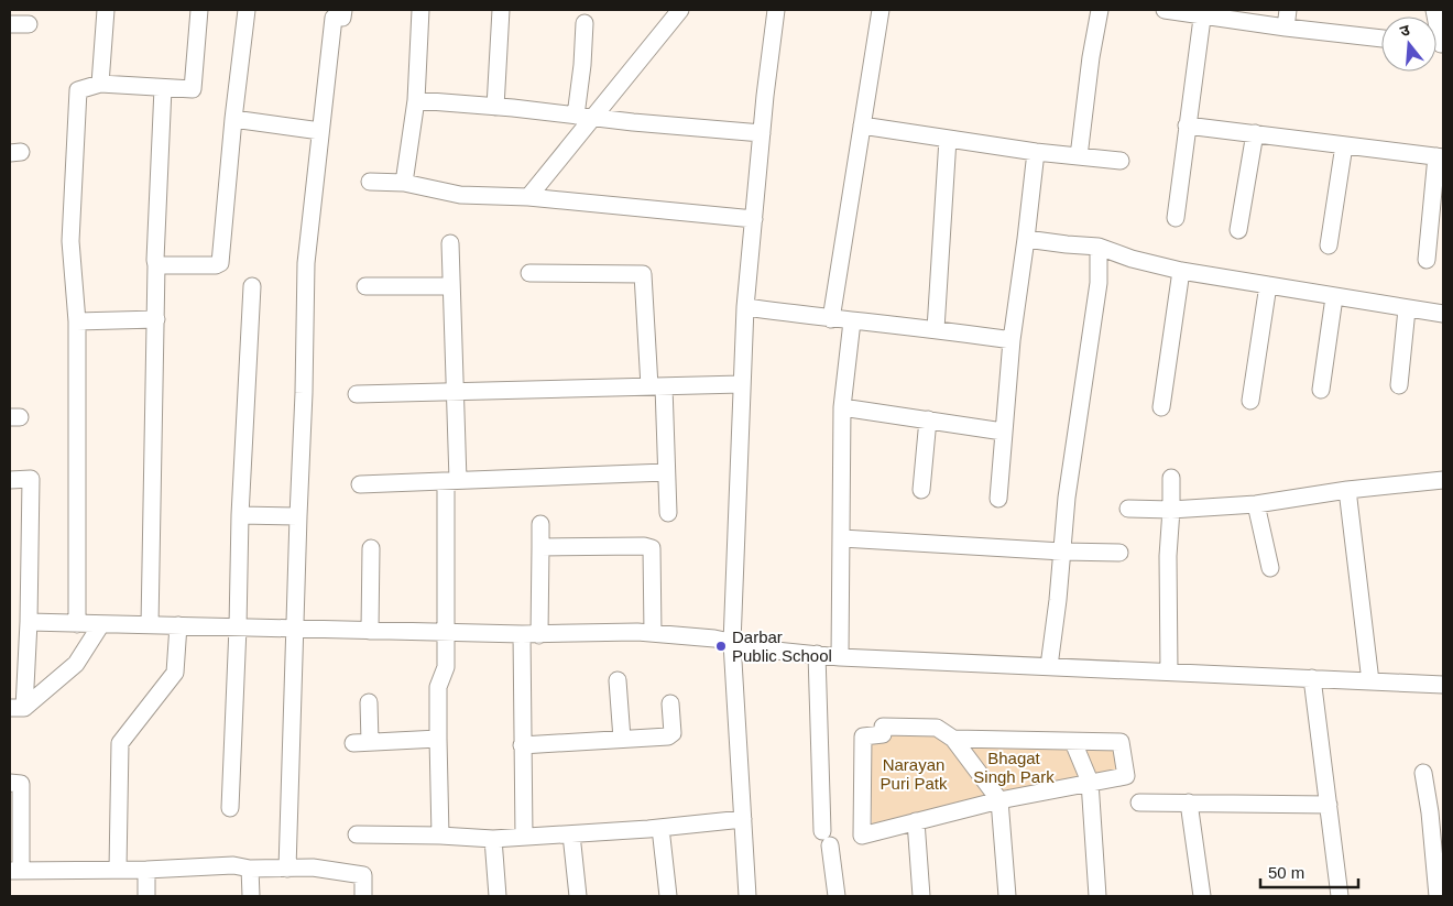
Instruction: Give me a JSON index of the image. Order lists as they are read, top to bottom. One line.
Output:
{"parks":["Bhagat Singh Park","Narayan Puri Patk"],"places":["Darbar Public School"],"scale_bar":"50 m","north":"top"}
